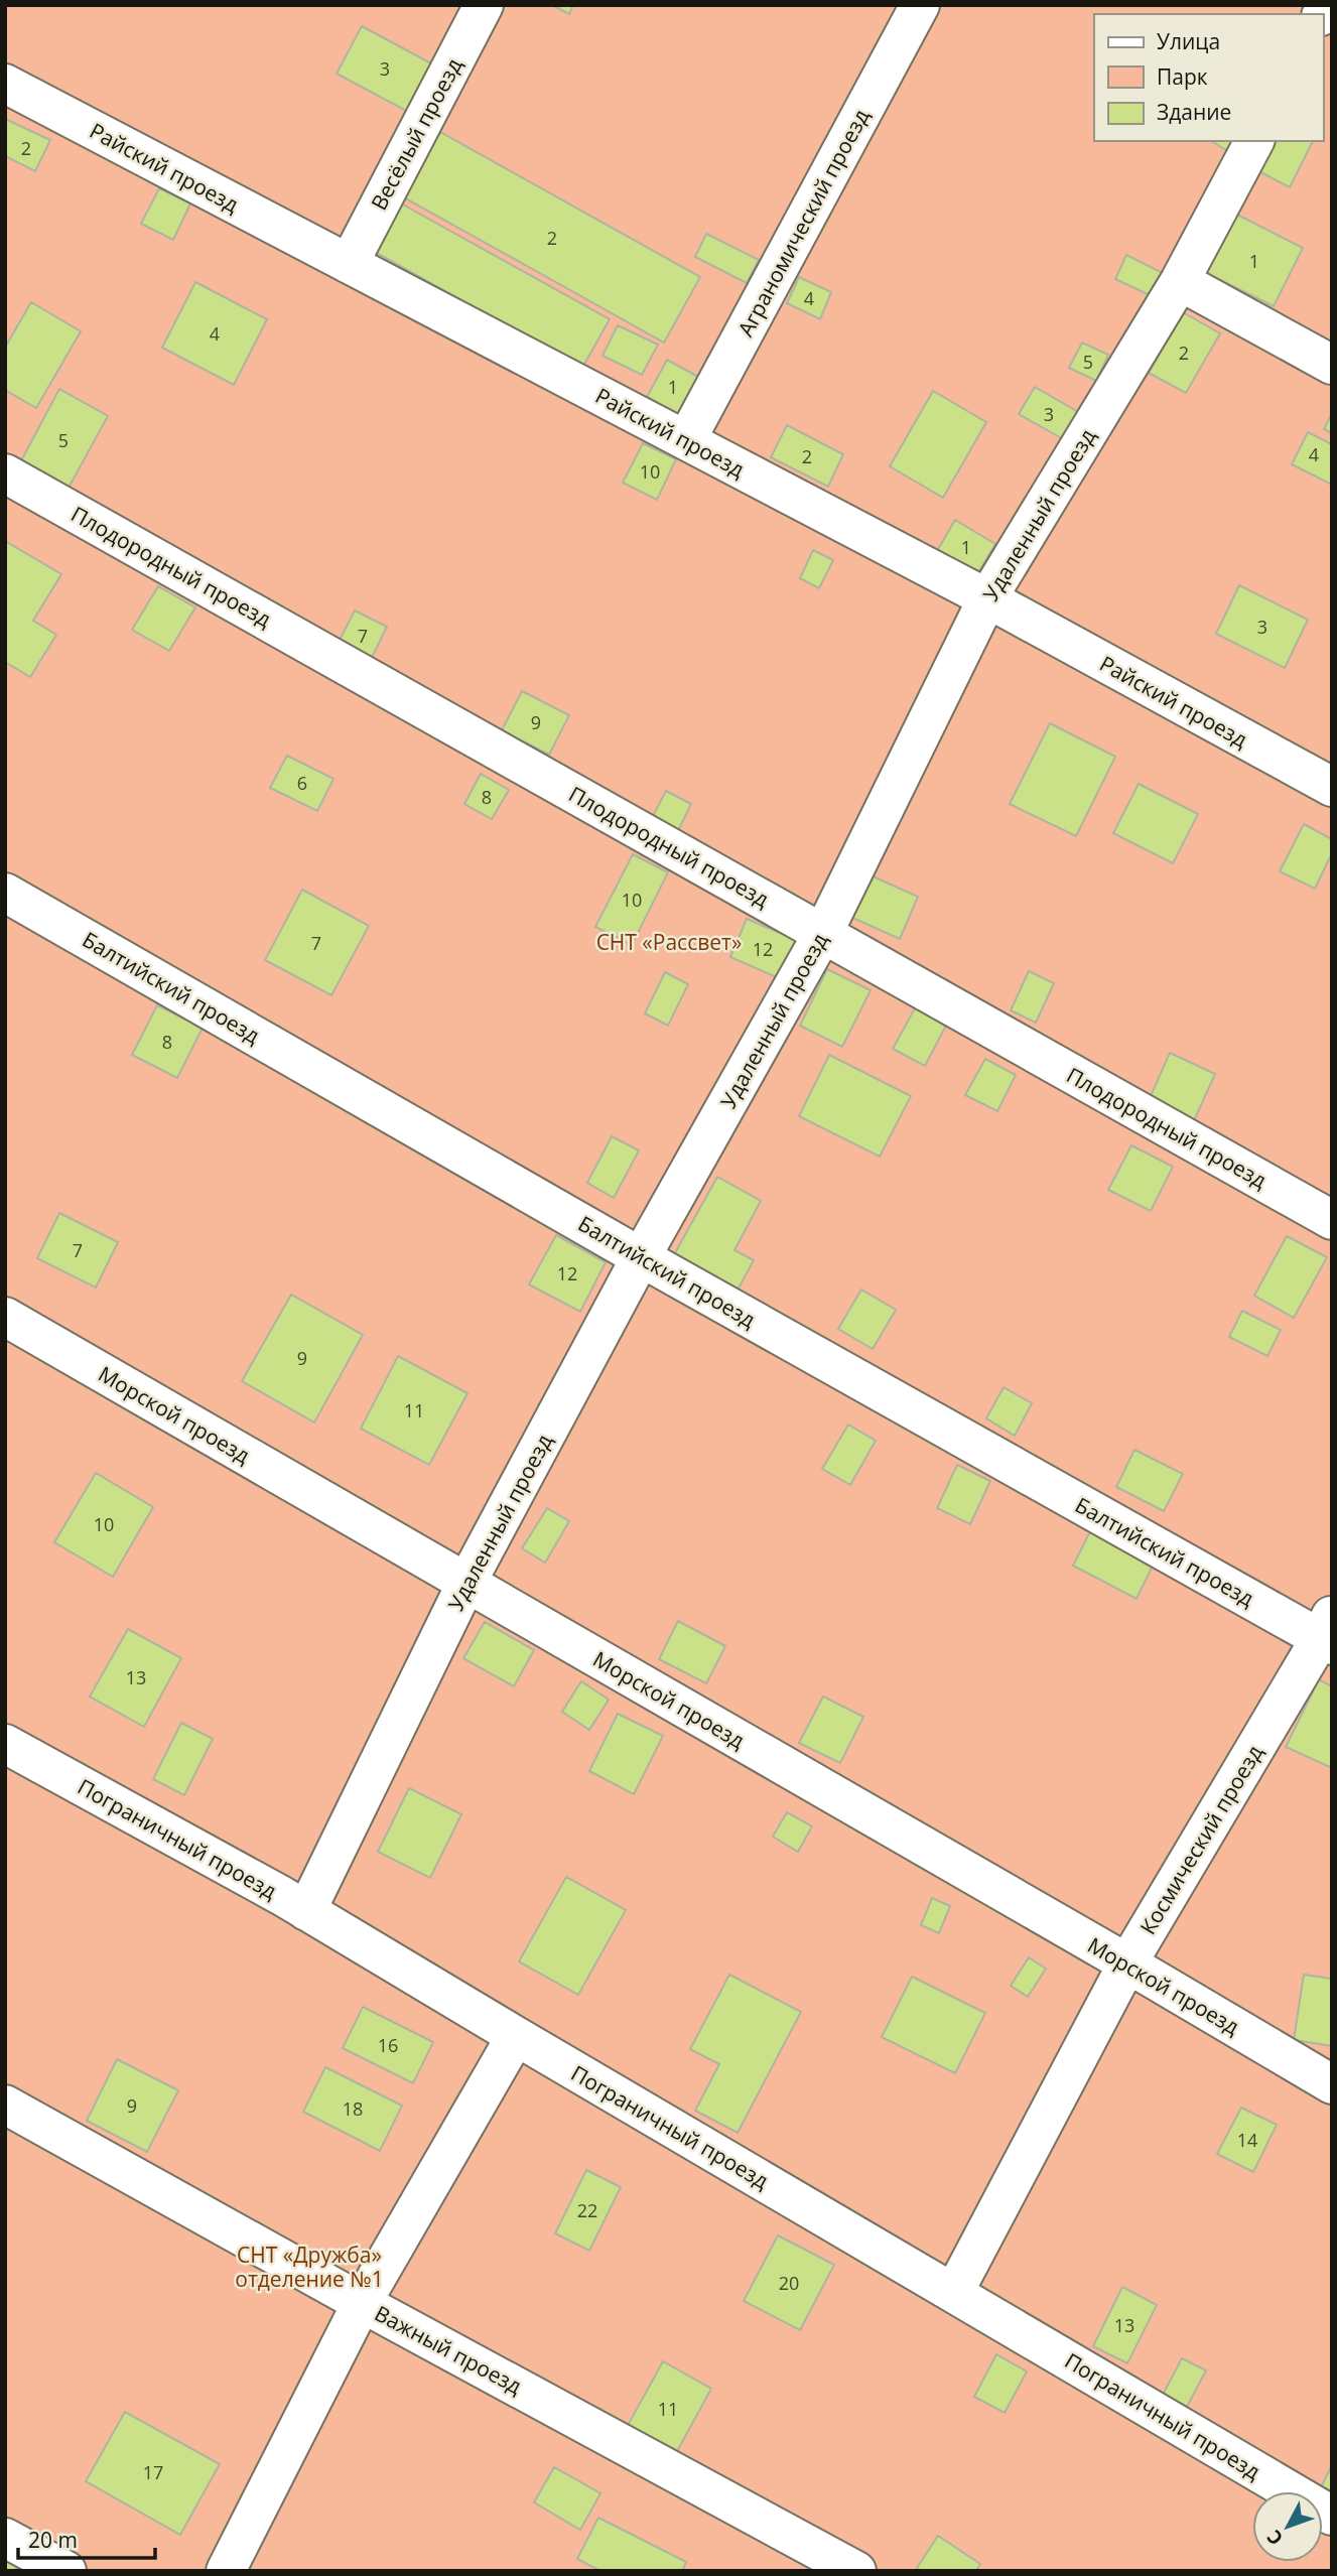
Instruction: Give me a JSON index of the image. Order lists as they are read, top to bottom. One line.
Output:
{"streets":{"lane":["Весёлый проезд","Райский проезд","Аграномический проезд","Удаленный проезд","Плодородный проезд","Балтийский проезд","Морской проезд","Пограничный проезд","Космический проезд","Важный проезд"]},"crossings":[["Весёлый проезд","Райский проезд"],["Райский проезд","Аграномический проезд"],["Райский проезд","Удаленный проезд"],["Удаленный проезд","Плодородный проезд"],["Удаленный проезд","Балтийский проезд"],["Удаленный проезд","Морской проезд"],["Удаленный проезд","Пограничный проезд"],["Балтийский проезд","Космический проезд"],["Морской проезд","Космический проезд"],["Пограничный проезд","Космический проезд"]],"parks":["СНТ «Рассвет»","СНТ «Дружба» отделение №1"],"house_numbers":["3","2","2","1","4","4","2","5","1","3","5","4","2","10","1","3","7","9","6","8","10","7","12","8","7","12","9","11","10","13","16","9","18","14","22","20","13","11","17"],"legend":["Улица","Парк","Здание"],"scale_bar":"20 m","north":"bottom left"}
